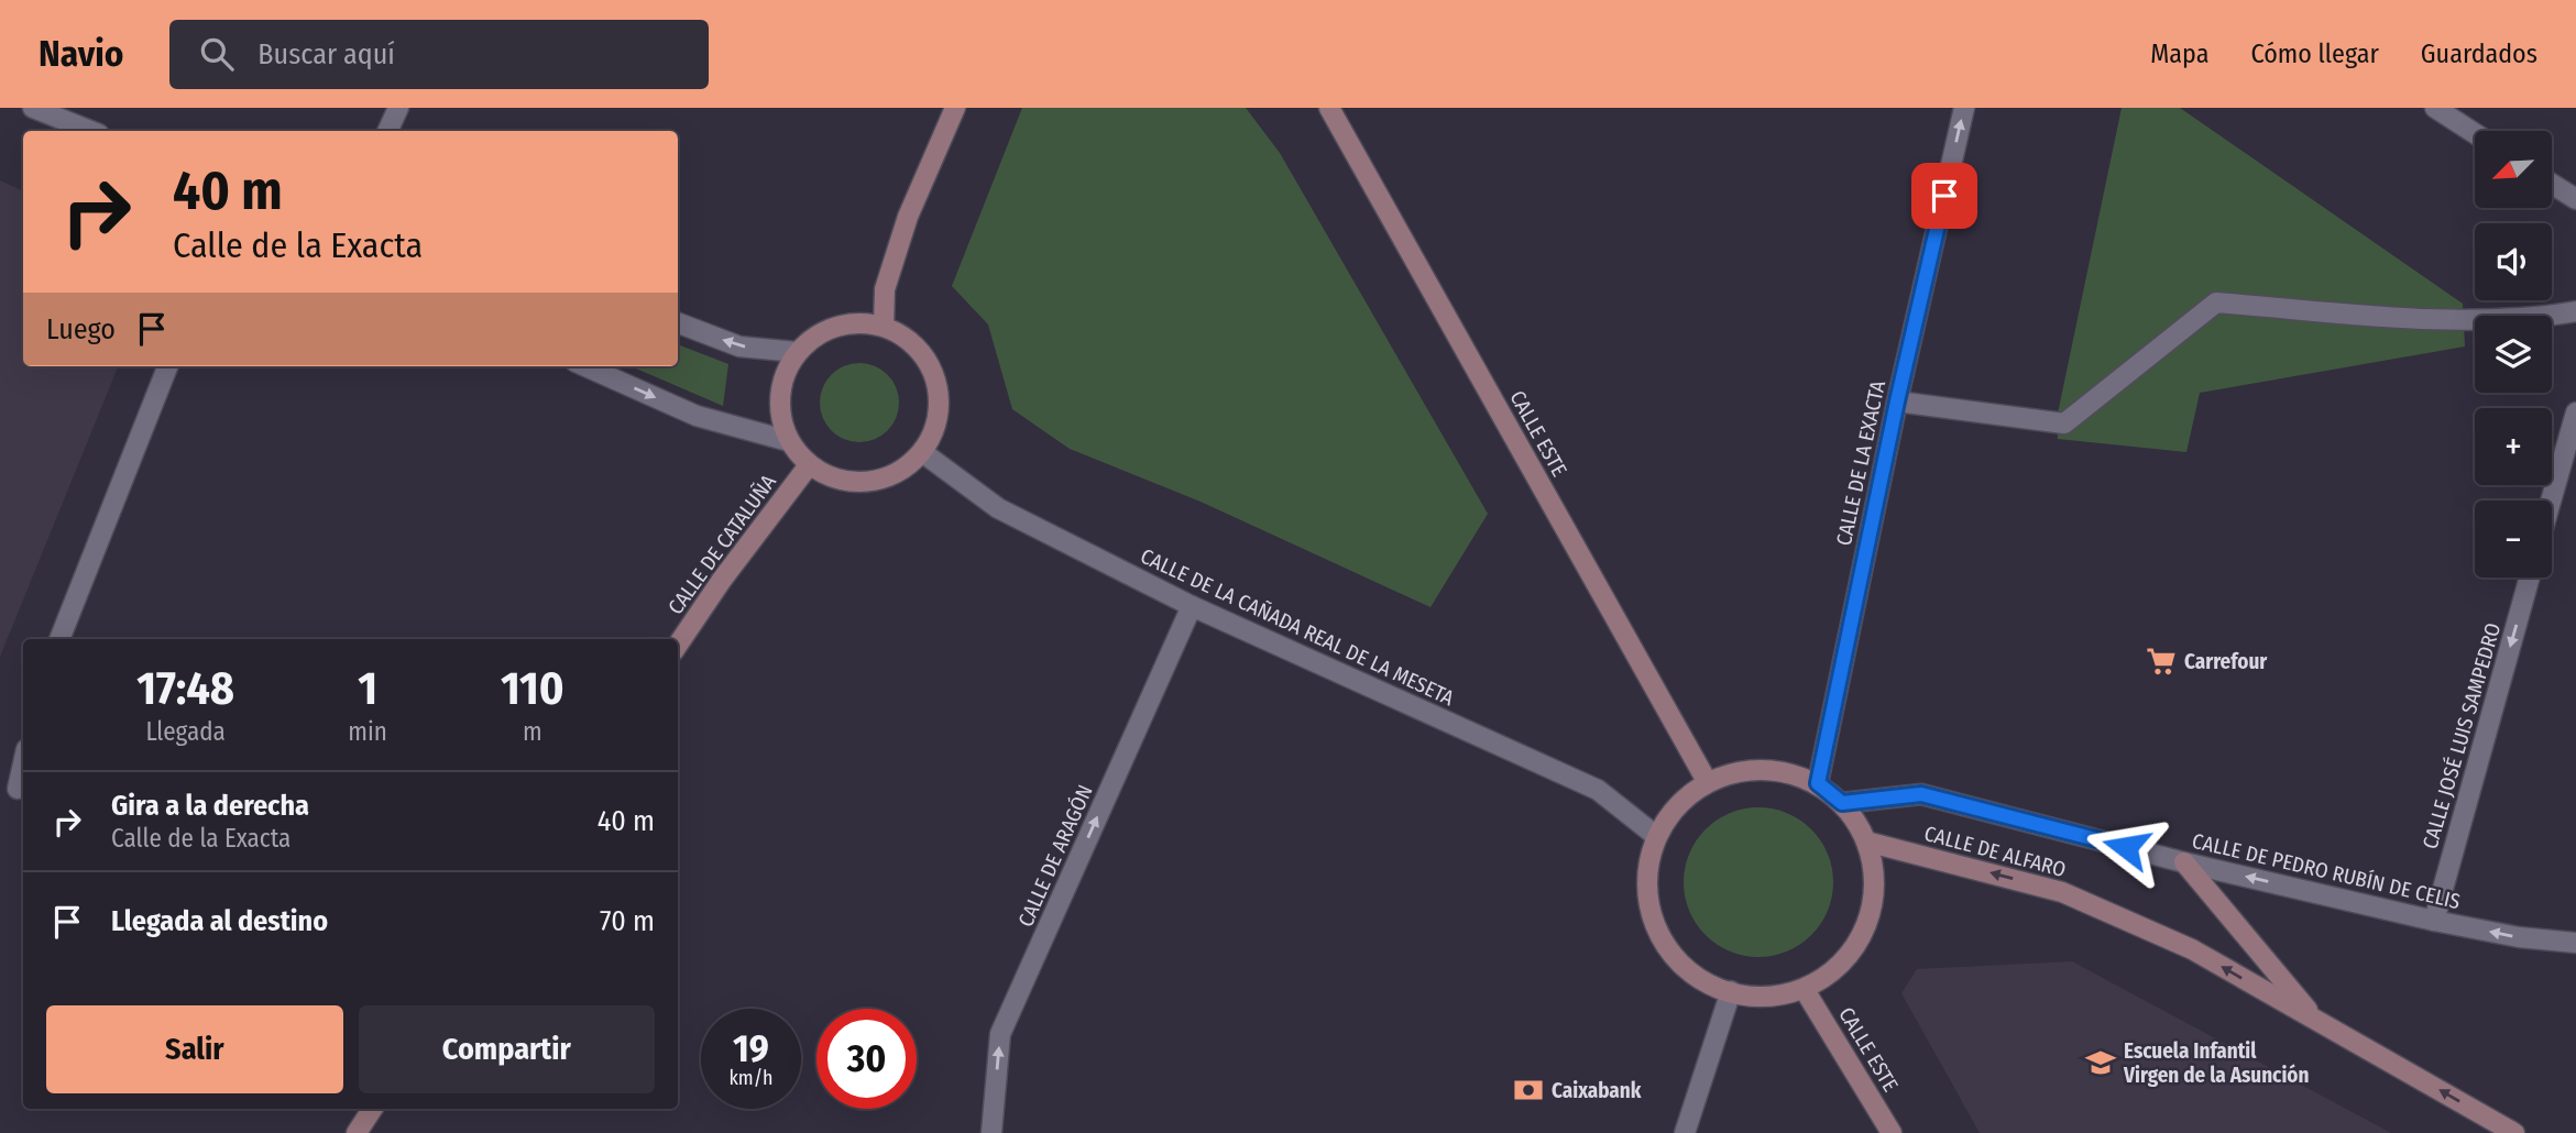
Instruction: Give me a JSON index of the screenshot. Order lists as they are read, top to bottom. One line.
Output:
{"streets":{"street":["CALLE ESTE","CALLE DE LA EXACTA","CALLE DE CATALUÑA","CALLE DE LA CAÑADA REAL DE LA MESETA","CALLE JOSÉ LUIS SAMPEDRO","CALLE DE ALFARO","CALLE DE ARAGÓN","CALLE DE PEDRO RUBÍN DE CELIS"]},"crossings":[["CALLE ESTE","CALLE DE LA EXACTA"],["CALLE ESTE","CALLE DE LA CAÑADA REAL DE LA MESETA"],["CALLE ESTE","CALLE DE ALFARO"],["CALLE ESTE","CALLE DE PEDRO RUBÍN DE CELIS"],["CALLE DE LA EXACTA","CALLE DE LA CAÑADA REAL DE LA MESETA"],["CALLE DE LA EXACTA","CALLE DE ALFARO"],["CALLE DE LA EXACTA","CALLE DE PEDRO RUBÍN DE CELIS"],["CALLE DE CATALUÑA","CALLE DE LA CAÑADA REAL DE LA MESETA"],["CALLE DE LA CAÑADA REAL DE LA MESETA","CALLE DE ALFARO"],["CALLE DE LA CAÑADA REAL DE LA MESETA","CALLE DE ARAGÓN"],["CALLE DE LA CAÑADA REAL DE LA MESETA","CALLE DE PEDRO RUBÍN DE CELIS"],["CALLE JOSÉ LUIS SAMPEDRO","CALLE DE PEDRO RUBÍN DE CELIS"],["CALLE DE ALFARO","CALLE DE PEDRO RUBÍN DE CELIS"]],"one_way":["CALLE DE LA EXACTA","CALLE JOSÉ LUIS SAMPEDRO","CALLE DE ALFARO","CALLE DE ARAGÓN","CALLE DE PEDRO RUBÍN DE CELIS"],"places":{"supermarket":["Carrefour"],"school or university":["Escuela Infantil Virgen de la Asunción"],"bank":["Caixabank"]},"north":"bottom left","page":{"header":"Navio","search":"Buscar aquí","nav":["Mapa","Cómo llegar","Guardados"],"map_buttons":["+","−"],"turn":["40 m","Calle de la Exacta"],"then":"Luego","eta":["17:48","Llegada","1","min","110","m"],"list":[{"name":"Gira a la derecha","note":"Calle de la Exacta","value":"40 m"},{"name":"Llegada al destino","value":"70 m"}],"buttons":["Salir","Compartir"],"speed":"19 km/h","limit":"30"}}
